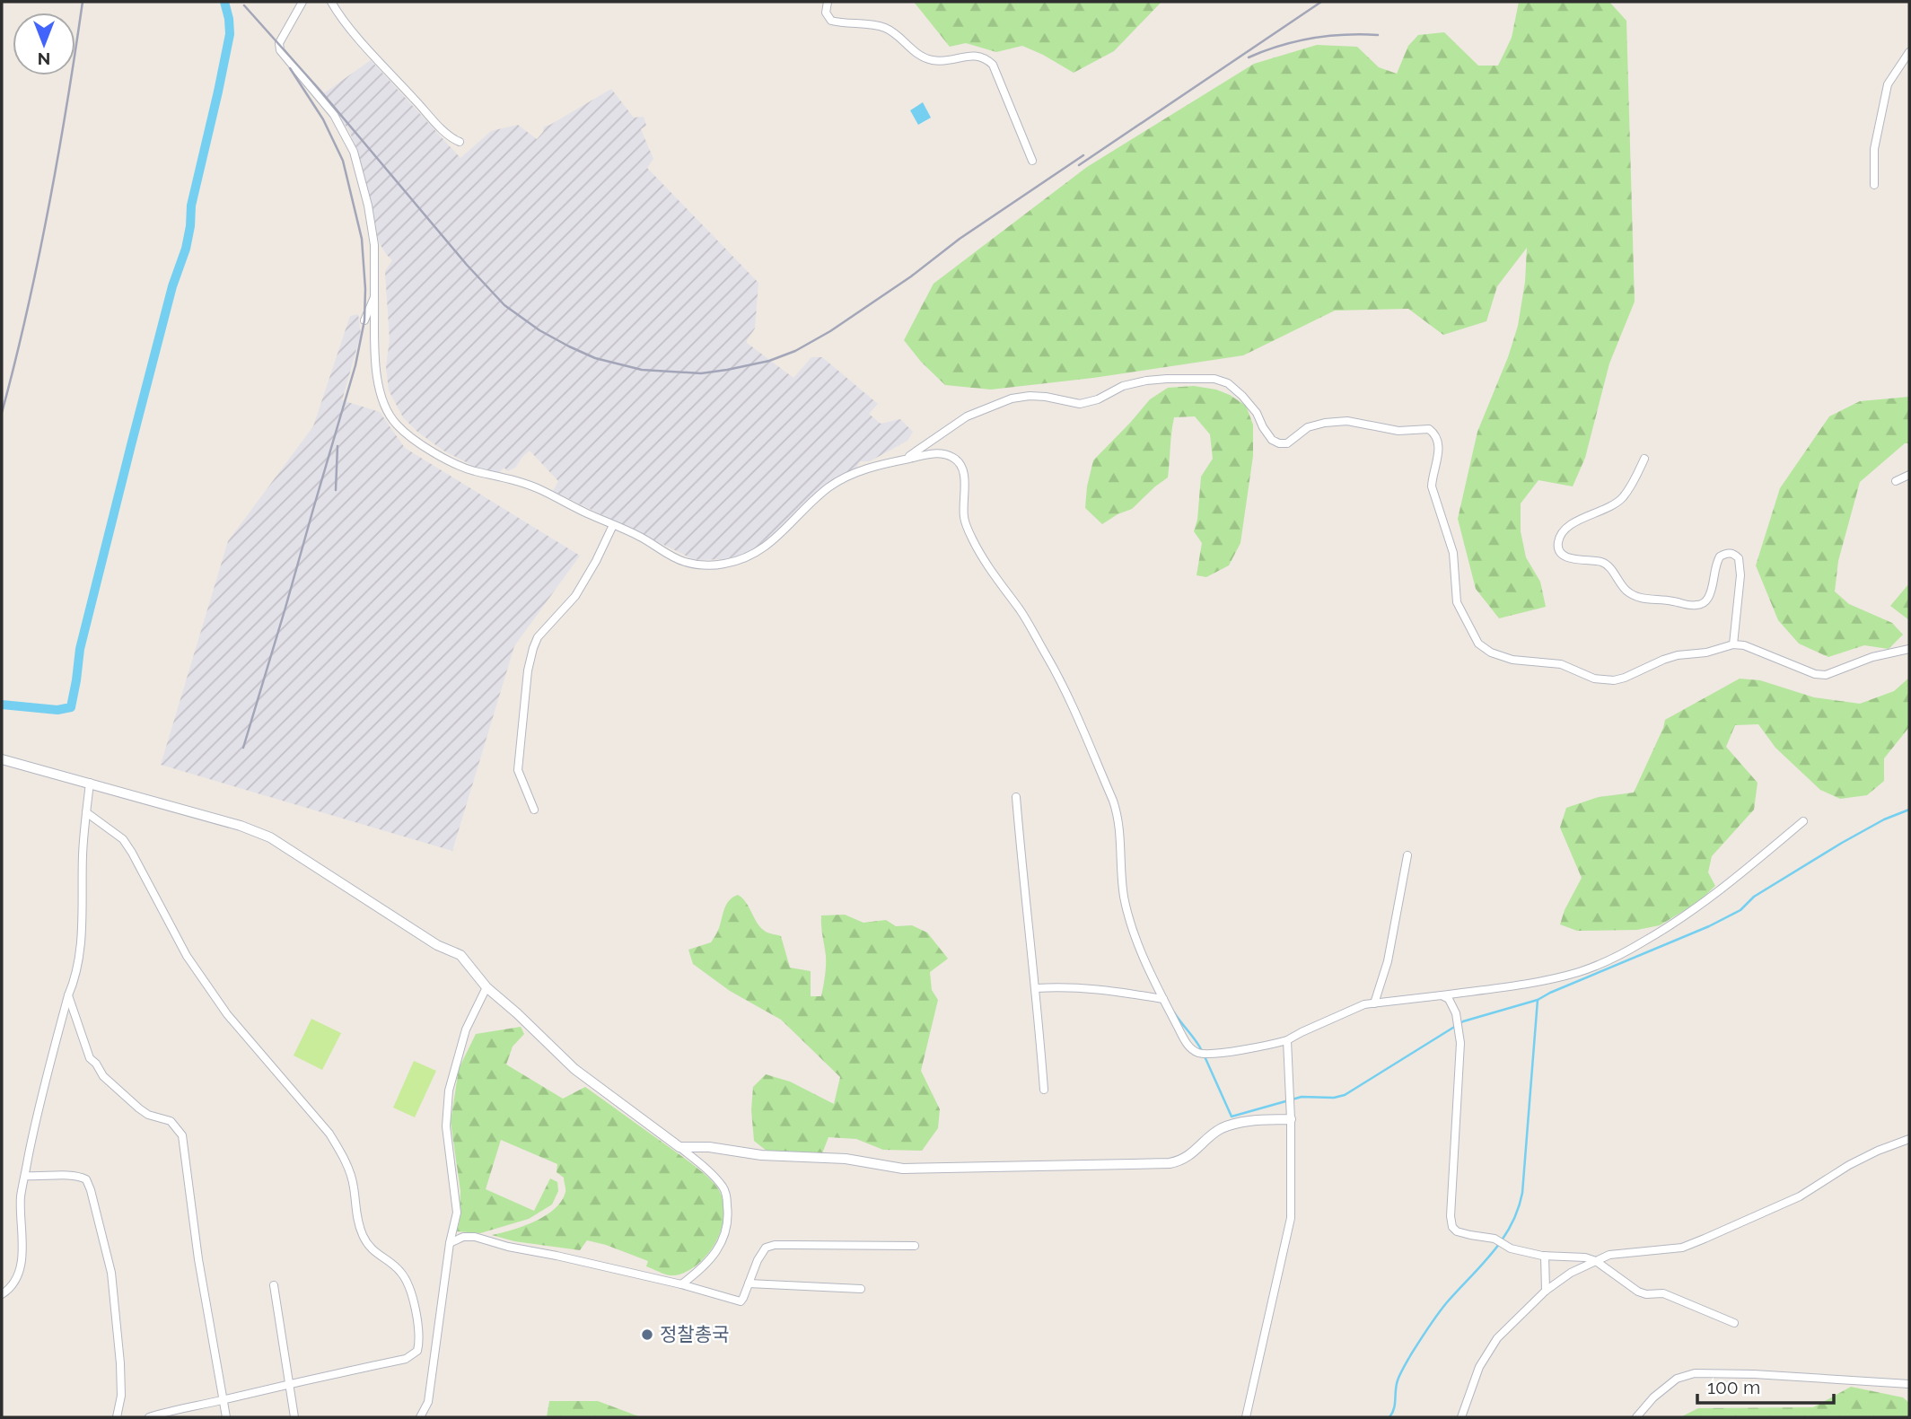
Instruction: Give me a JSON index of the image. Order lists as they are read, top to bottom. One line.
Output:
{"places":["정찰총국"],"scale_bar":"100 m","north":"bottom"}
